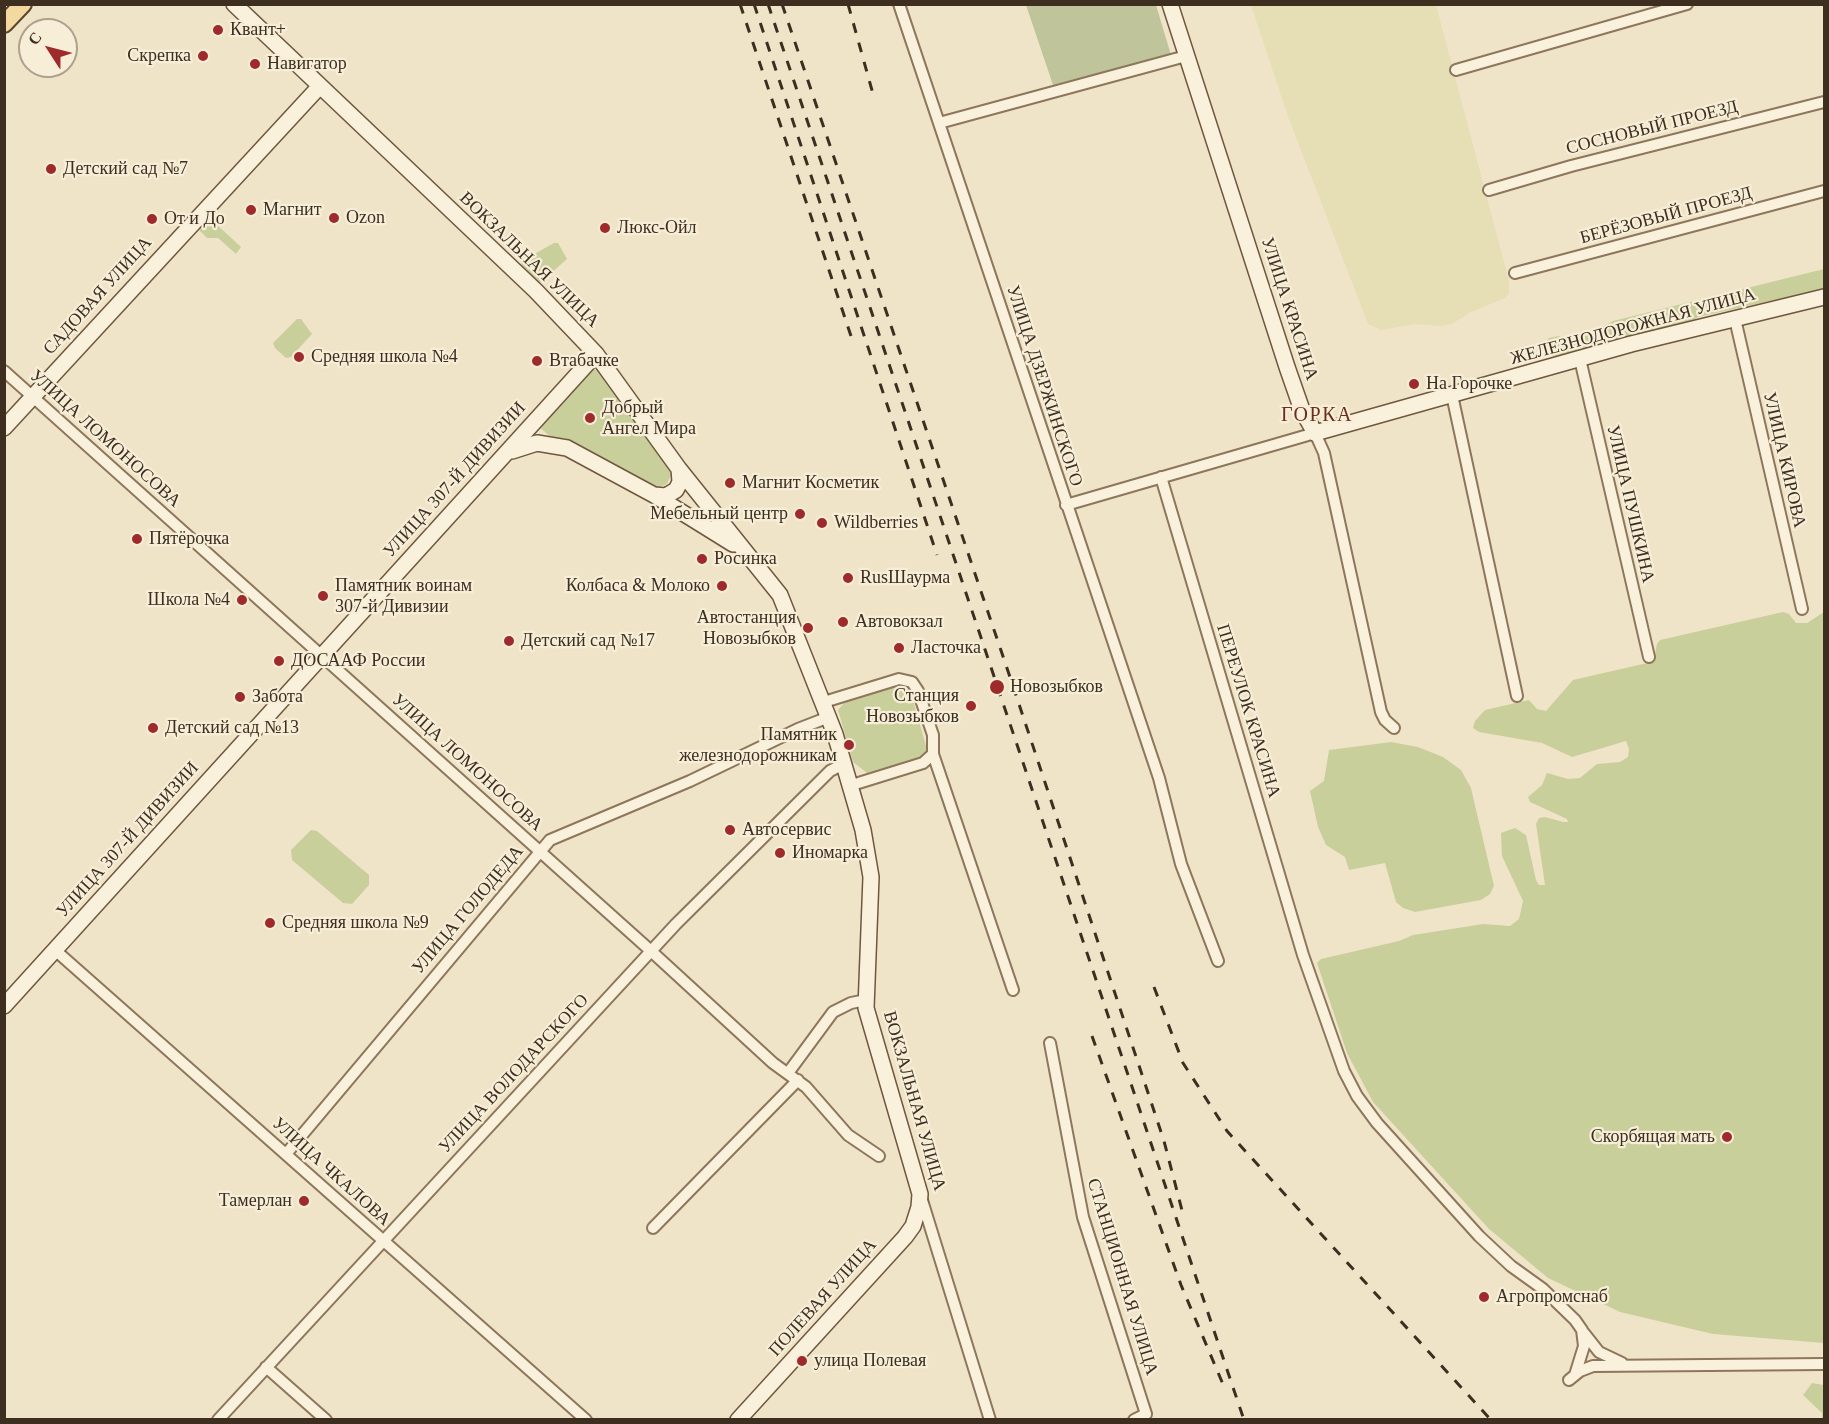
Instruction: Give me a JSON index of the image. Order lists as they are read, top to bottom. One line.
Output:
{"streets":{"street":["СОСНОВЫЙ ПРОЕЗД","БЕРЁЗОВЫЙ ПРОЕЗД","ВОКЗАЛЬНАЯ УЛИЦА","САДОВАЯ УЛИЦА","УЛИЦА КРАСИНА","ЖЕЛЕЗНОДОРОЖНАЯ УЛИЦА","УЛИЦА ДЗЕРЖИНСКОГО","УЛИЦА ЛОМОНОСОВА","УЛИЦА КИРОВА","УЛИЦА 307-Й ДИВИЗИИ","УЛИЦА ПУШКИНА","ПЕРЕУЛОК КРАСИНА","УЛИЦА ГОЛОДЕДА","УЛИЦА ВОЛОДАРСКОГО","УЛИЦА ЧКАЛОВА","СТАНЦИОННАЯ УЛИЦА","ПОЛЕВАЯ УЛИЦА"]},"crossings":[["ВОКЗАЛЬНАЯ УЛИЦА","САДОВАЯ УЛИЦА"],["ВОКЗАЛЬНАЯ УЛИЦА","УЛИЦА 307-Й ДИВИЗИИ"],["ВОКЗАЛЬНАЯ УЛИЦА","УЛИЦА ГОЛОДЕДА"],["ВОКЗАЛЬНАЯ УЛИЦА","УЛИЦА ВОЛОДАРСКОГО"],["ВОКЗАЛЬНАЯ УЛИЦА","ПОЛЕВАЯ УЛИЦА"],["САДОВАЯ УЛИЦА","УЛИЦА ЛОМОНОСОВА"],["УЛИЦА КРАСИНА","ЖЕЛЕЗНОДОРОЖНАЯ УЛИЦА"],["ЖЕЛЕЗНОДОРОЖНАЯ УЛИЦА","УЛИЦА ДЗЕРЖИНСКОГО"],["ЖЕЛЕЗНОДОРОЖНАЯ УЛИЦА","УЛИЦА КИРОВА"],["ЖЕЛЕЗНОДОРОЖНАЯ УЛИЦА","УЛИЦА ПУШКИНА"],["ЖЕЛЕЗНОДОРОЖНАЯ УЛИЦА","ПЕРЕУЛОК КРАСИНА"],["УЛИЦА ЛОМОНОСОВА","УЛИЦА 307-Й ДИВИЗИИ"],["УЛИЦА ЛОМОНОСОВА","УЛИЦА ГОЛОДЕДА"],["УЛИЦА ЛОМОНОСОВА","УЛИЦА ВОЛОДАРСКОГО"],["УЛИЦА 307-Й ДИВИЗИИ","УЛИЦА ЧКАЛОВА"],["УЛИЦА ГОЛОДЕДА","УЛИЦА ЧКАЛОВА"],["УЛИЦА ВОЛОДАРСКОГО","УЛИЦА ЧКАЛОВА"]],"districts":["ГОРКА"],"places":["Квант+","Скрепка","Навигатор","Детский сад №7","Магнит","Ozon","От и До","Люкс-Ойл","Средняя школа №4","Втабачке","На Горочке","Добрый Ангел Мира","Магнит Косметик","Мебельный центр","Wildberries","Пятёрочка","Росинка","RusШаурма","Колбаса & Молоко","Памятник воинам 307-й Дивизии","Школа №4","Автовокзал","Автостанция Новозыбков","Детский сад №17","Ласточка","ДОСААФ России","Новозыбков","Забота","Станция Новозыбков","Детский сад №13","Памятник железнодорожникам","Автосервис","Иномарка","Средняя школа №9","Скорбящая мать","Тамерлан","Агропромснаб","улица Полевая"],"north":"top left"}
